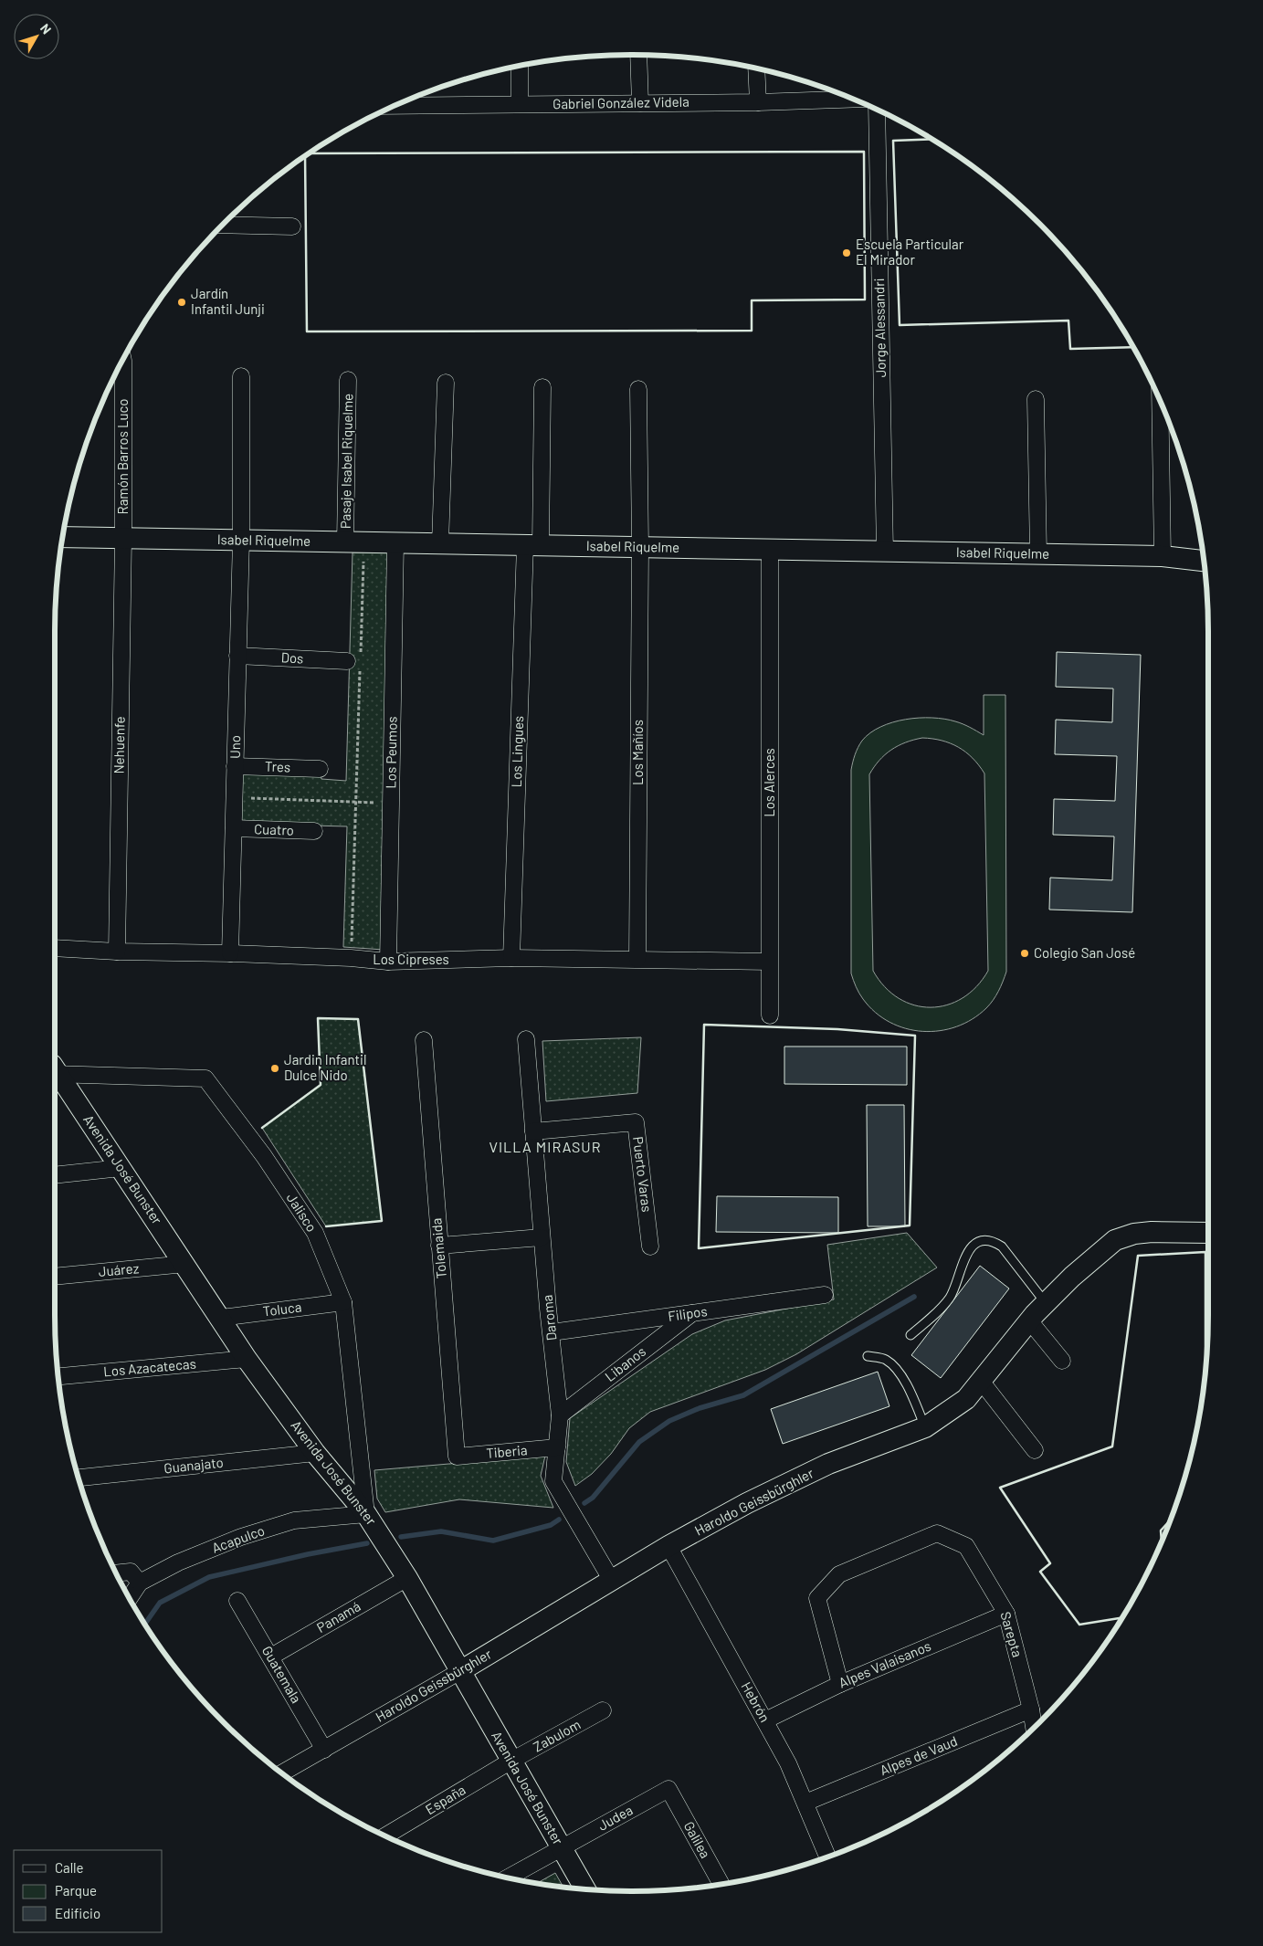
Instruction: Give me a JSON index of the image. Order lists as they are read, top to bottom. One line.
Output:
{"streets":{"street":["Gabriel González Videla","Jorge Alessandri","Ramón Barros Luco","Pasaje Isabel Riquelme","Isabel Riquelme","Dos","Nehuenfe","Uno","Los Lingues","Los Peumos","Los Mañíos","Tres","Los Alerces","Cuatro","Los Cipreses","Avenida José Bunster","Puerto Varas","Jalisco","Tolemaida","Juárez","Toluca","Filipos","Daroma","Libanos","Los Azacatecas","Tiberia","Guanajato","Haroldo Geissbürghler","Acapulco","Panamá","Sarepta","Alpes Valaisanos","Guatemala","Hebrón","Zabulom","Alpes de Vaud","España","Judea","Galilea"]},"crossings":[["Jorge Alessandri","Isabel Riquelme"],["Ramón Barros Luco","Isabel Riquelme"],["Ramón Barros Luco","Nehuenfe"],["Pasaje Isabel Riquelme","Isabel Riquelme"],["Isabel Riquelme","Nehuenfe"],["Isabel Riquelme","Uno"],["Isabel Riquelme","Los Lingues"],["Isabel Riquelme","Los Peumos"],["Isabel Riquelme","Los Mañíos"],["Isabel Riquelme","Los Alerces"],["Dos","Uno"],["Nehuenfe","Los Cipreses"],["Uno","Tres"],["Uno","Cuatro"],["Uno","Los Cipreses"],["Los Lingues","Los Cipreses"],["Los Peumos","Los Cipreses"],["Los Mañíos","Los Cipreses"],["Los Alerces","Los Cipreses"],["Avenida José Bunster","Jalisco"],["Avenida José Bunster","Juárez"],["Avenida José Bunster","Toluca"],["Avenida José Bunster","Los Azacatecas"],["Avenida José Bunster","Guanajato"],["Avenida José Bunster","Haroldo Geissbürghler"],["Avenida José Bunster","Acapulco"],["Avenida José Bunster","Panamá"],["Avenida José Bunster","Zabulom"],["Avenida José Bunster","España"],["Avenida José Bunster","Judea"],["Puerto Varas","Daroma"],["Jalisco","Toluca"],["Jalisco","Acapulco"],["Tolemaida","Tiberia"],["Filipos","Daroma"],["Filipos","Libanos"],["Daroma","Libanos"],["Daroma","Tiberia"],["Daroma","Haroldo Geissbürghler"],["Haroldo Geissbürghler","Guatemala"],["Haroldo Geissbürghler","Hebrón"],["Panamá","Guatemala"],["Sarepta","Alpes Valaisanos"],["Sarepta","Alpes de Vaud"],["Alpes Valaisanos","Hebrón"],["Hebrón","Alpes de Vaud"],["Zabulom","España"],["Judea","Galilea"]],"districts":["VILLA MIRASUR"],"places":["Escuela Particular El Mirador","Jardín Infantil Junji","Colegio San José","Jardin Infantil Dulce Nido"],"legend":["Calle","Parque","Edificio"],"north":"top right"}
